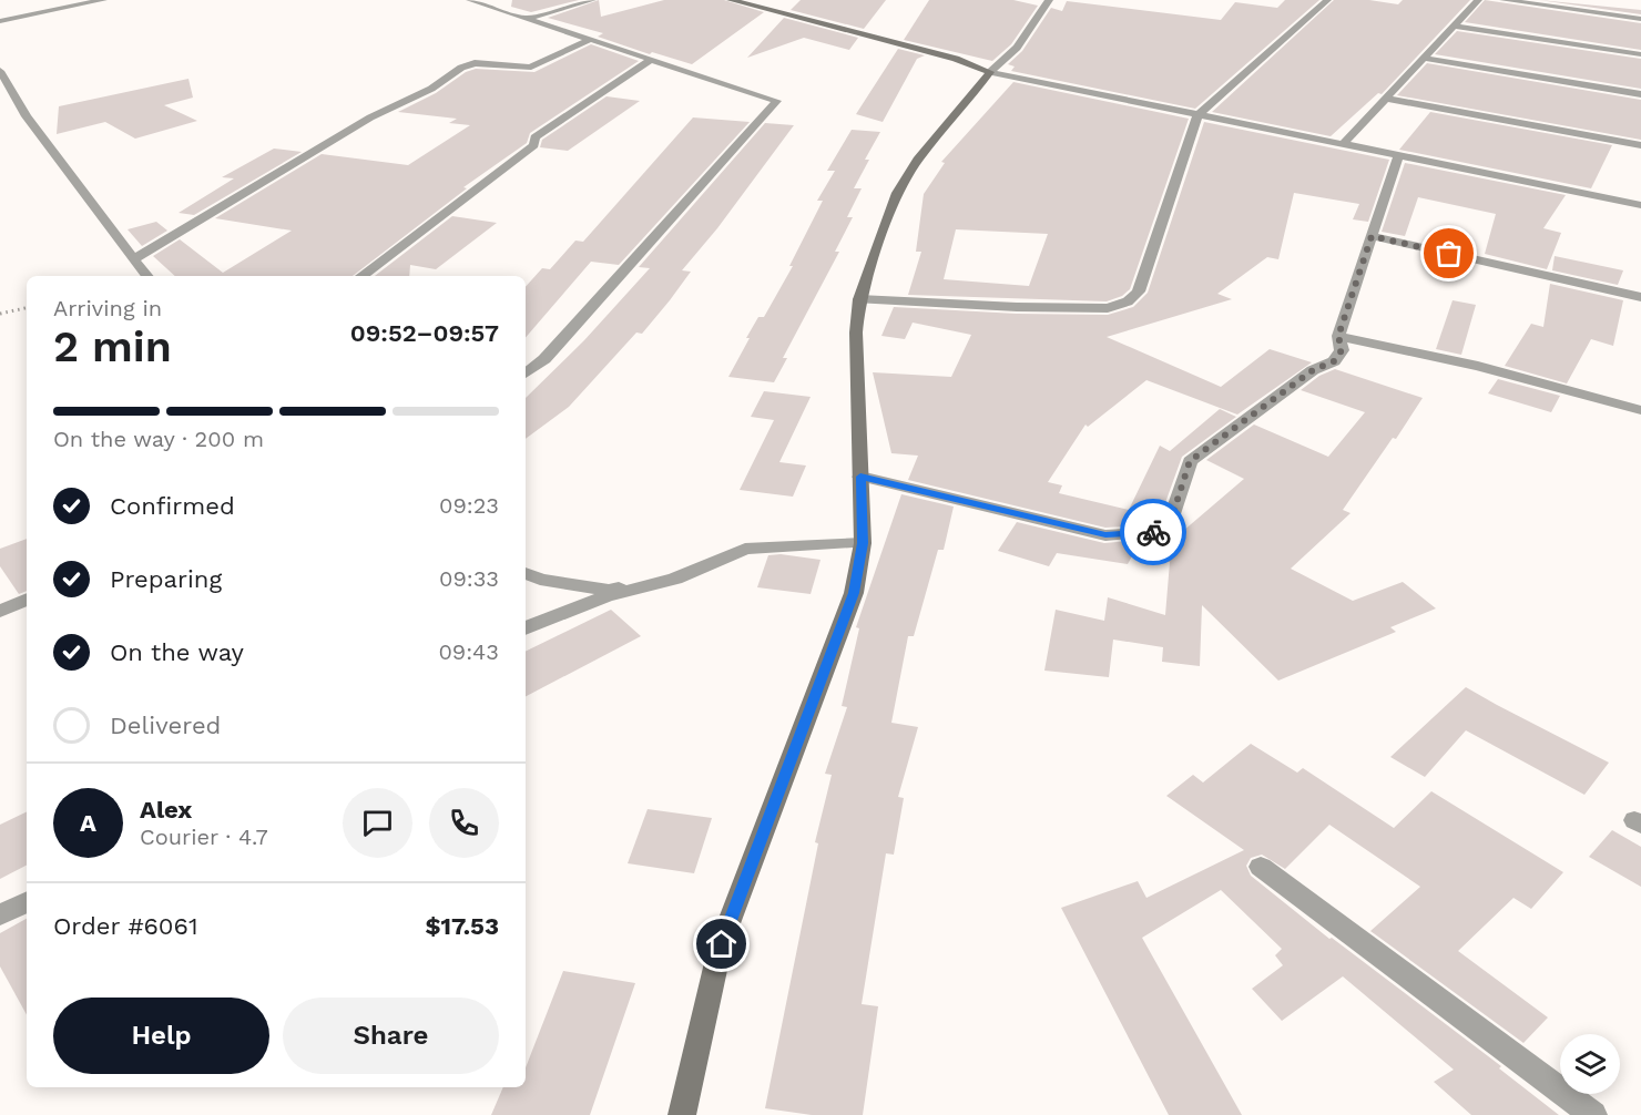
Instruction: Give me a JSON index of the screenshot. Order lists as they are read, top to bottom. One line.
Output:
{"page":{"heading":["2 min","Arriving in","09:52–09:57"],"panel":["Alex","Courier · 4.7","Order #6061","$17.53"],"bar":"On the way · 200 m","list":[["Confirmed","09:23"],["Preparing","09:33"],["On the way","09:43"],"Delivered"],"round":"A","buttons":["Help","Share"]}}
